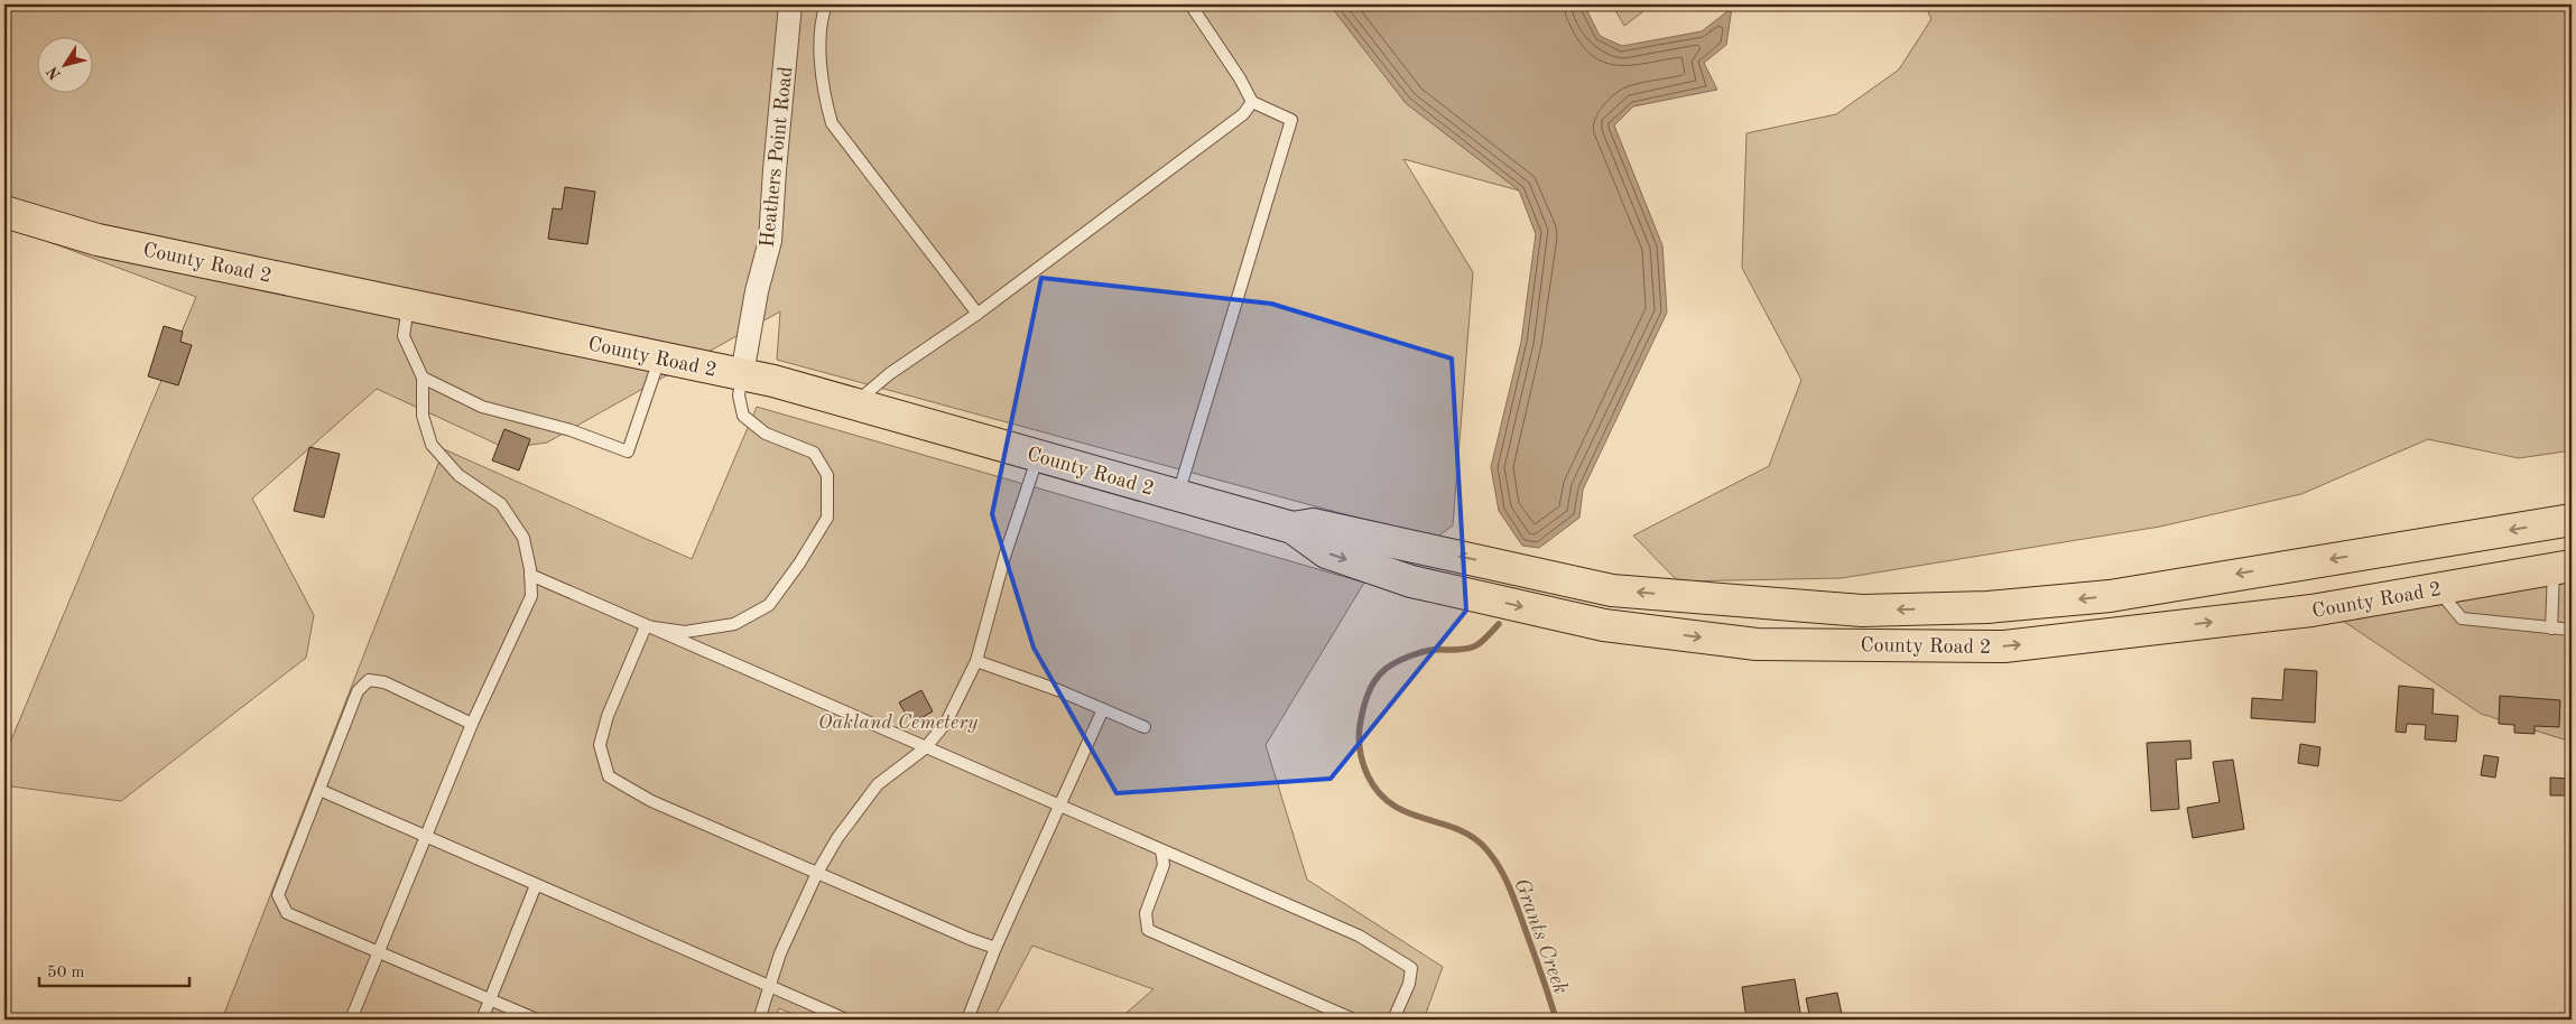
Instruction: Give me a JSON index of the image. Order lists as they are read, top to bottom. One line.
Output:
{"streets":{"main road":["County Road 2"],"street":["Heathers Point Road"]},"crossings":[["Heathers Point Road","County Road 2"]],"water":["Grants Creek"],"parks":["Oakland Cemetery"],"scale_bar":"50 m","north":"bottom left"}
